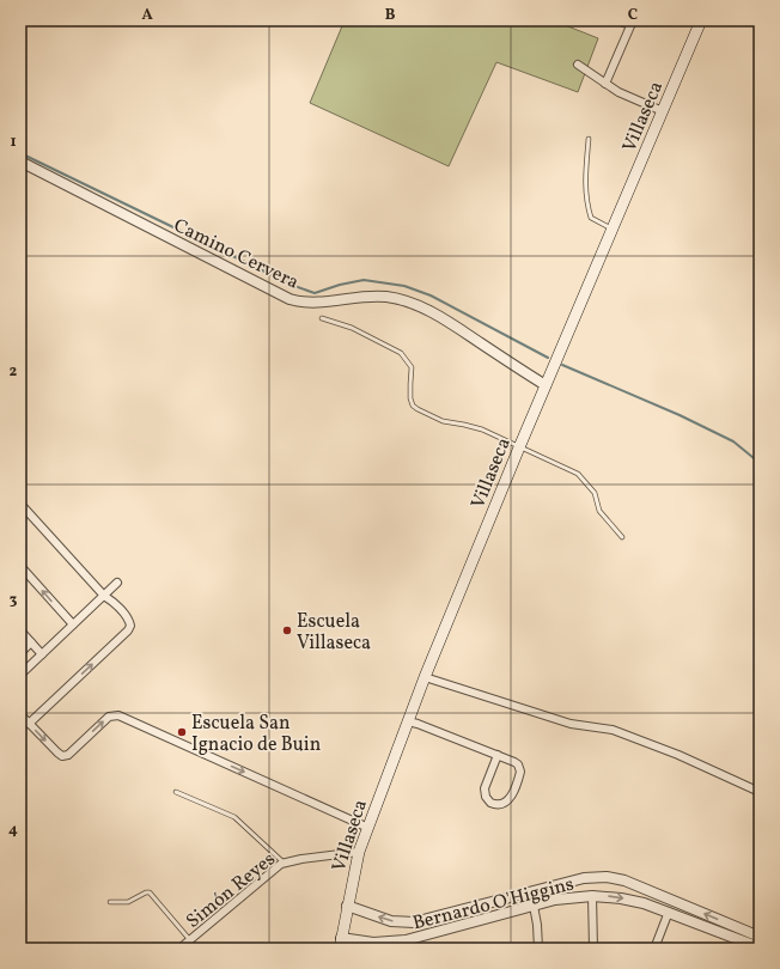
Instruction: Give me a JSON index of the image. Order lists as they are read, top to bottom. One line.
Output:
{"streets":{"main road":["Villaseca"],"street":["Camino Cervera","Simón Reyes","Bernardo O'Higgins"]},"crossings":[["Villaseca","Camino Cervera"],["Villaseca","Simón Reyes"],["Villaseca","Bernardo O'Higgins"]],"places":["Escuela Villaseca","Escuela San Ignacio de Buin"],"grid":{"columns":["A","B","C"],"rows":["1","2","3","4"]}}
